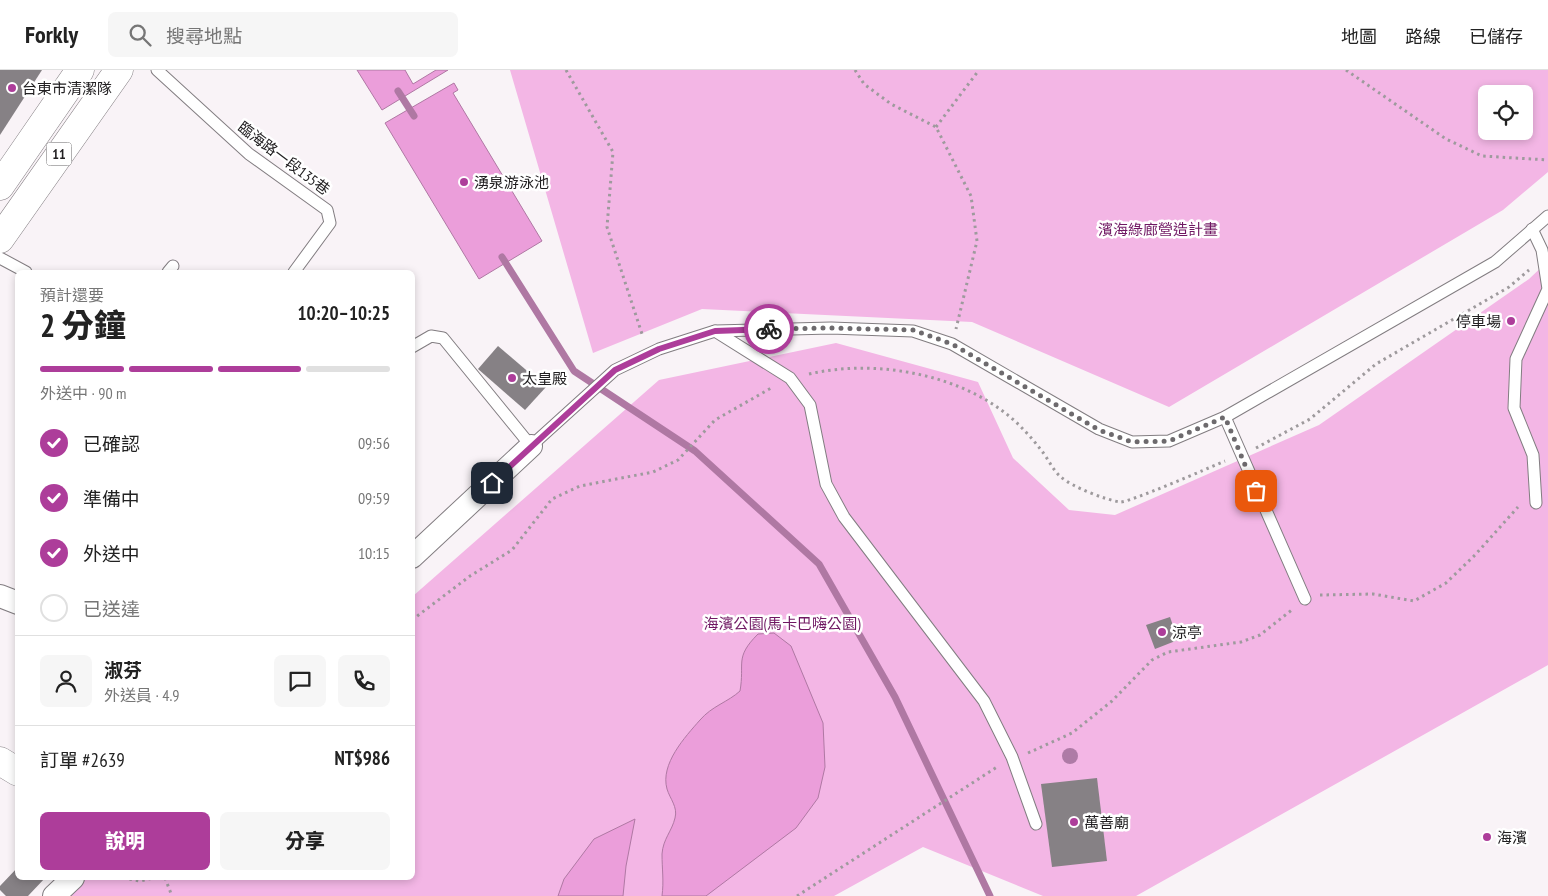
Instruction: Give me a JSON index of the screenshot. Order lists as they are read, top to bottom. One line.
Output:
{"streets":{"main road":["11"],"lane":["臨海路一段135巷"]},"parks":["濱海綠廊營造計畫","海濱公園(馬卡巴嗨公園)"],"places":["台東市清潔隊","湧泉游泳池","停車場","太皇殿","涼亭","萬善廟","海濱"],"page":{"header":"Forkly","search":"搜尋地點","nav":["地圖","路線","已儲存"],"heading":["2 分鐘","預計還要","10:20–10:25"],"panel":["淑芬","外送員 · 4.9","訂單 #2639","NT$986"],"bar":"外送中 · 90 m","list":[["已確認","09:56"],["準備中","09:59"],["外送中","10:15"],"已送達"],"buttons":["說明","分享"]}}
